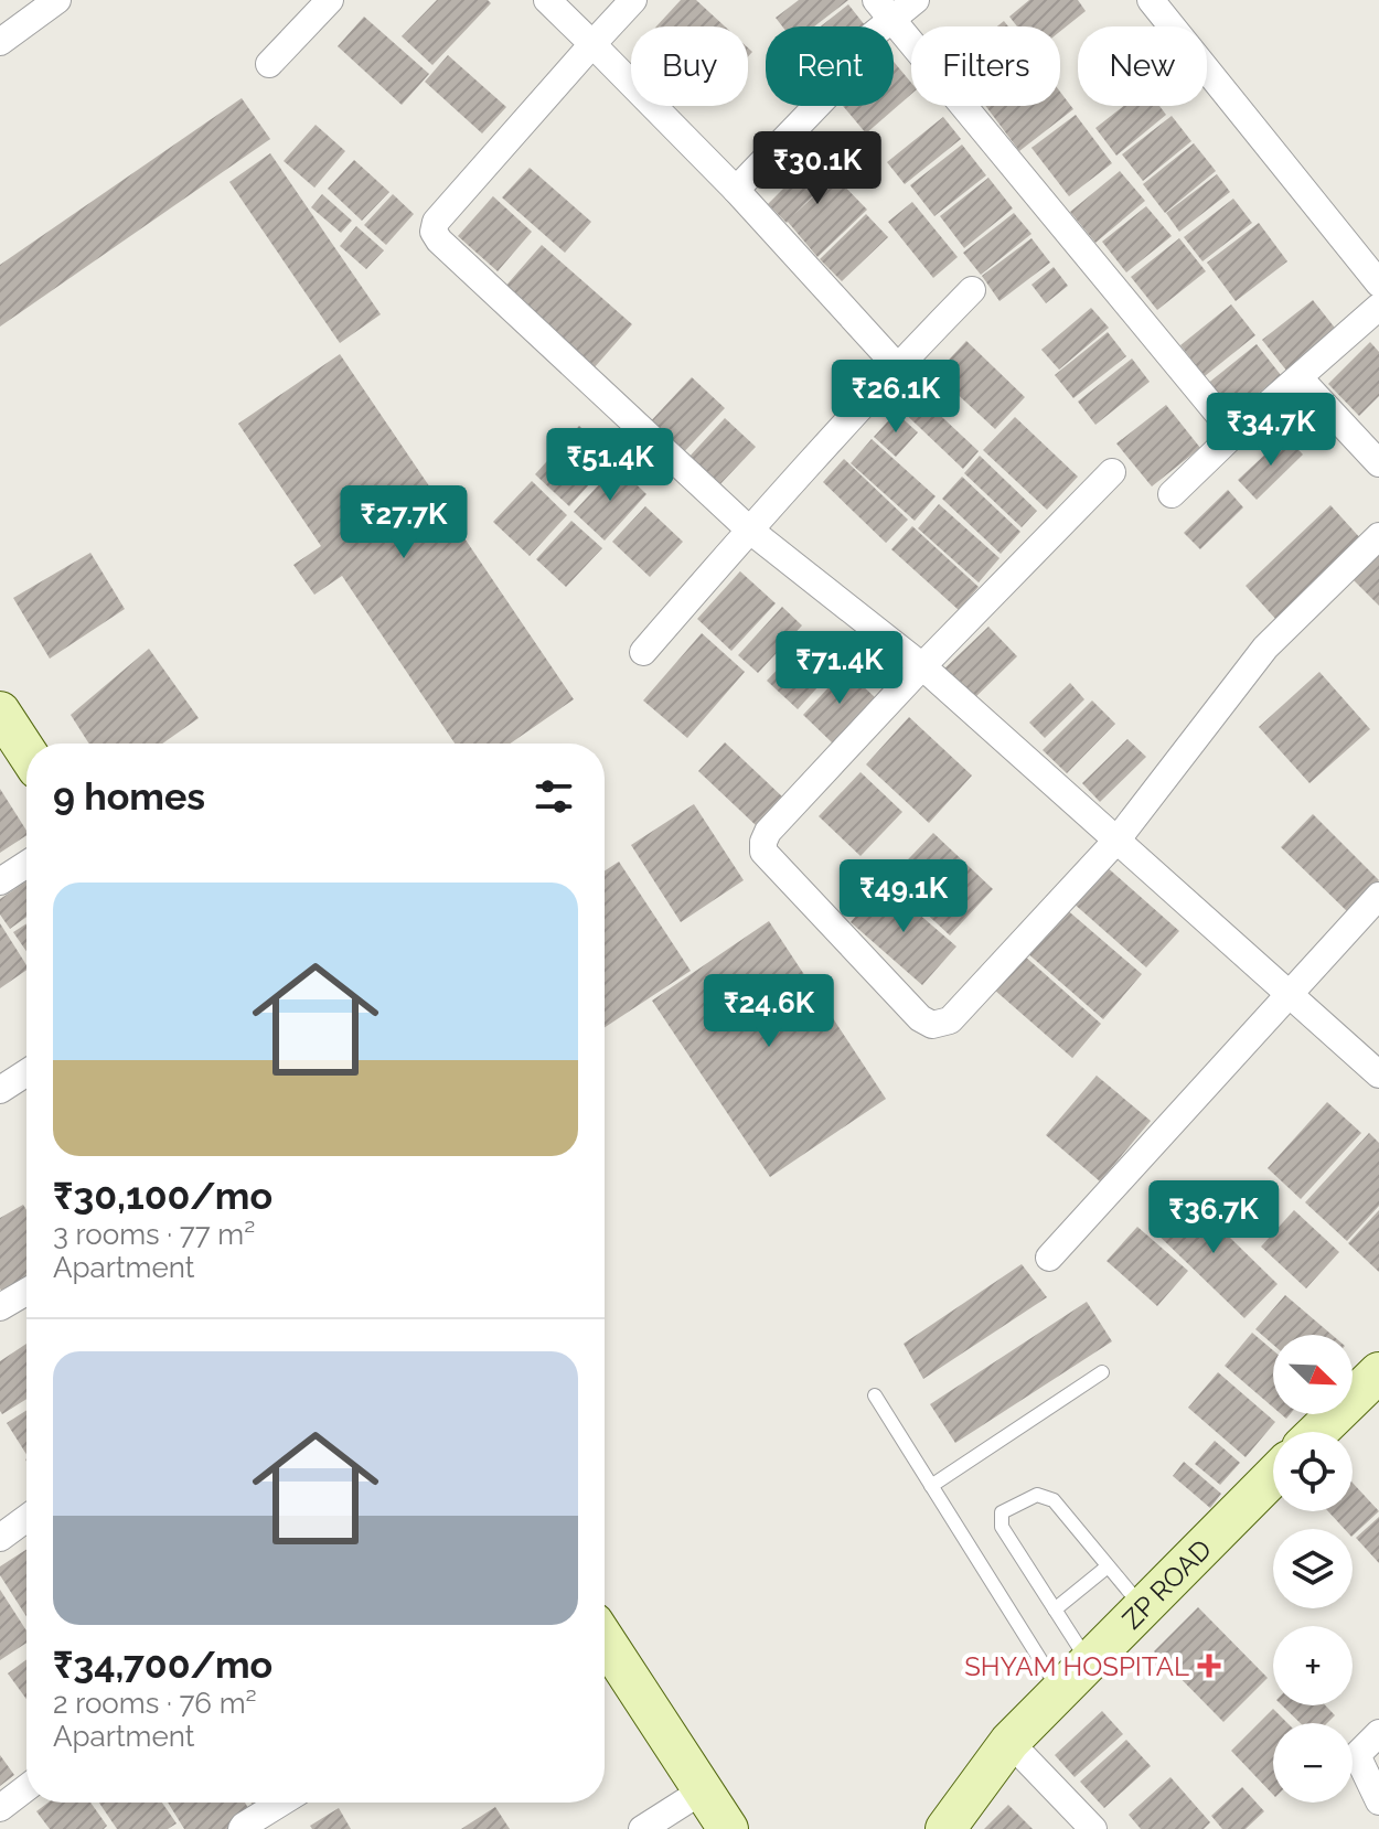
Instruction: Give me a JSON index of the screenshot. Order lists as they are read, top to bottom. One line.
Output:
{"streets":{"street":["ZP ROAD"]},"places":{"health":["SHYAM HOSPITAL"]},"north":"bottom right","page":{"chip":["Buy","Rent","Filters","New"],"price":["₹30.1K","₹26.1K","₹34.7K","₹51.4K","₹27.7K","₹71.4K","₹49.1K","₹24.6K","₹36.7K"],"heading":"9 homes","list":[{"name":"₹30,100/mo","note":"3 rooms · 77 m² · Apartment"},{"name":"₹34,700/mo","note":"2 rooms · 76 m² · Apartment"}],"map_buttons":["+","−"]}}
